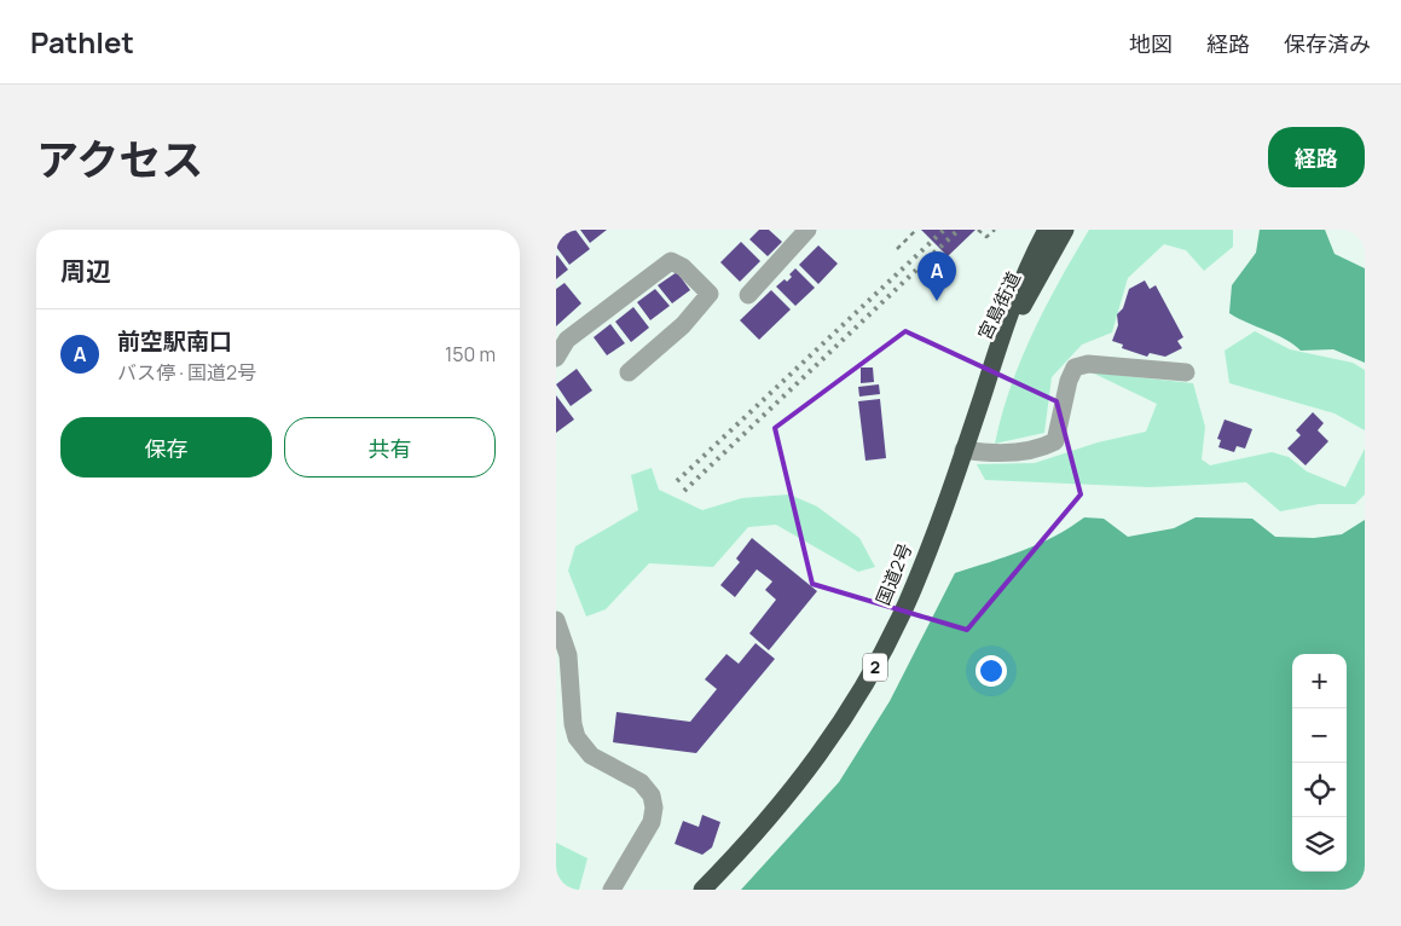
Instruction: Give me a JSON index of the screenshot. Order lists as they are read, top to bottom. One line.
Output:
{"streets":{"highway":["宮島街道","国道2号","2"]},"crossings":[["宮島街道","国道2号"]],"page":{"header":"Pathlet","nav":["地図","経路","保存済み"],"title":"アクセス","buttons":["経路",["保存","共有"]],"heading":"周辺","pins":"A","list":[{"mark":"A","name":"前空駅南口","note":"バス停 · 国道2号","value":"150 m"}],"map_buttons":["+","−"]}}
